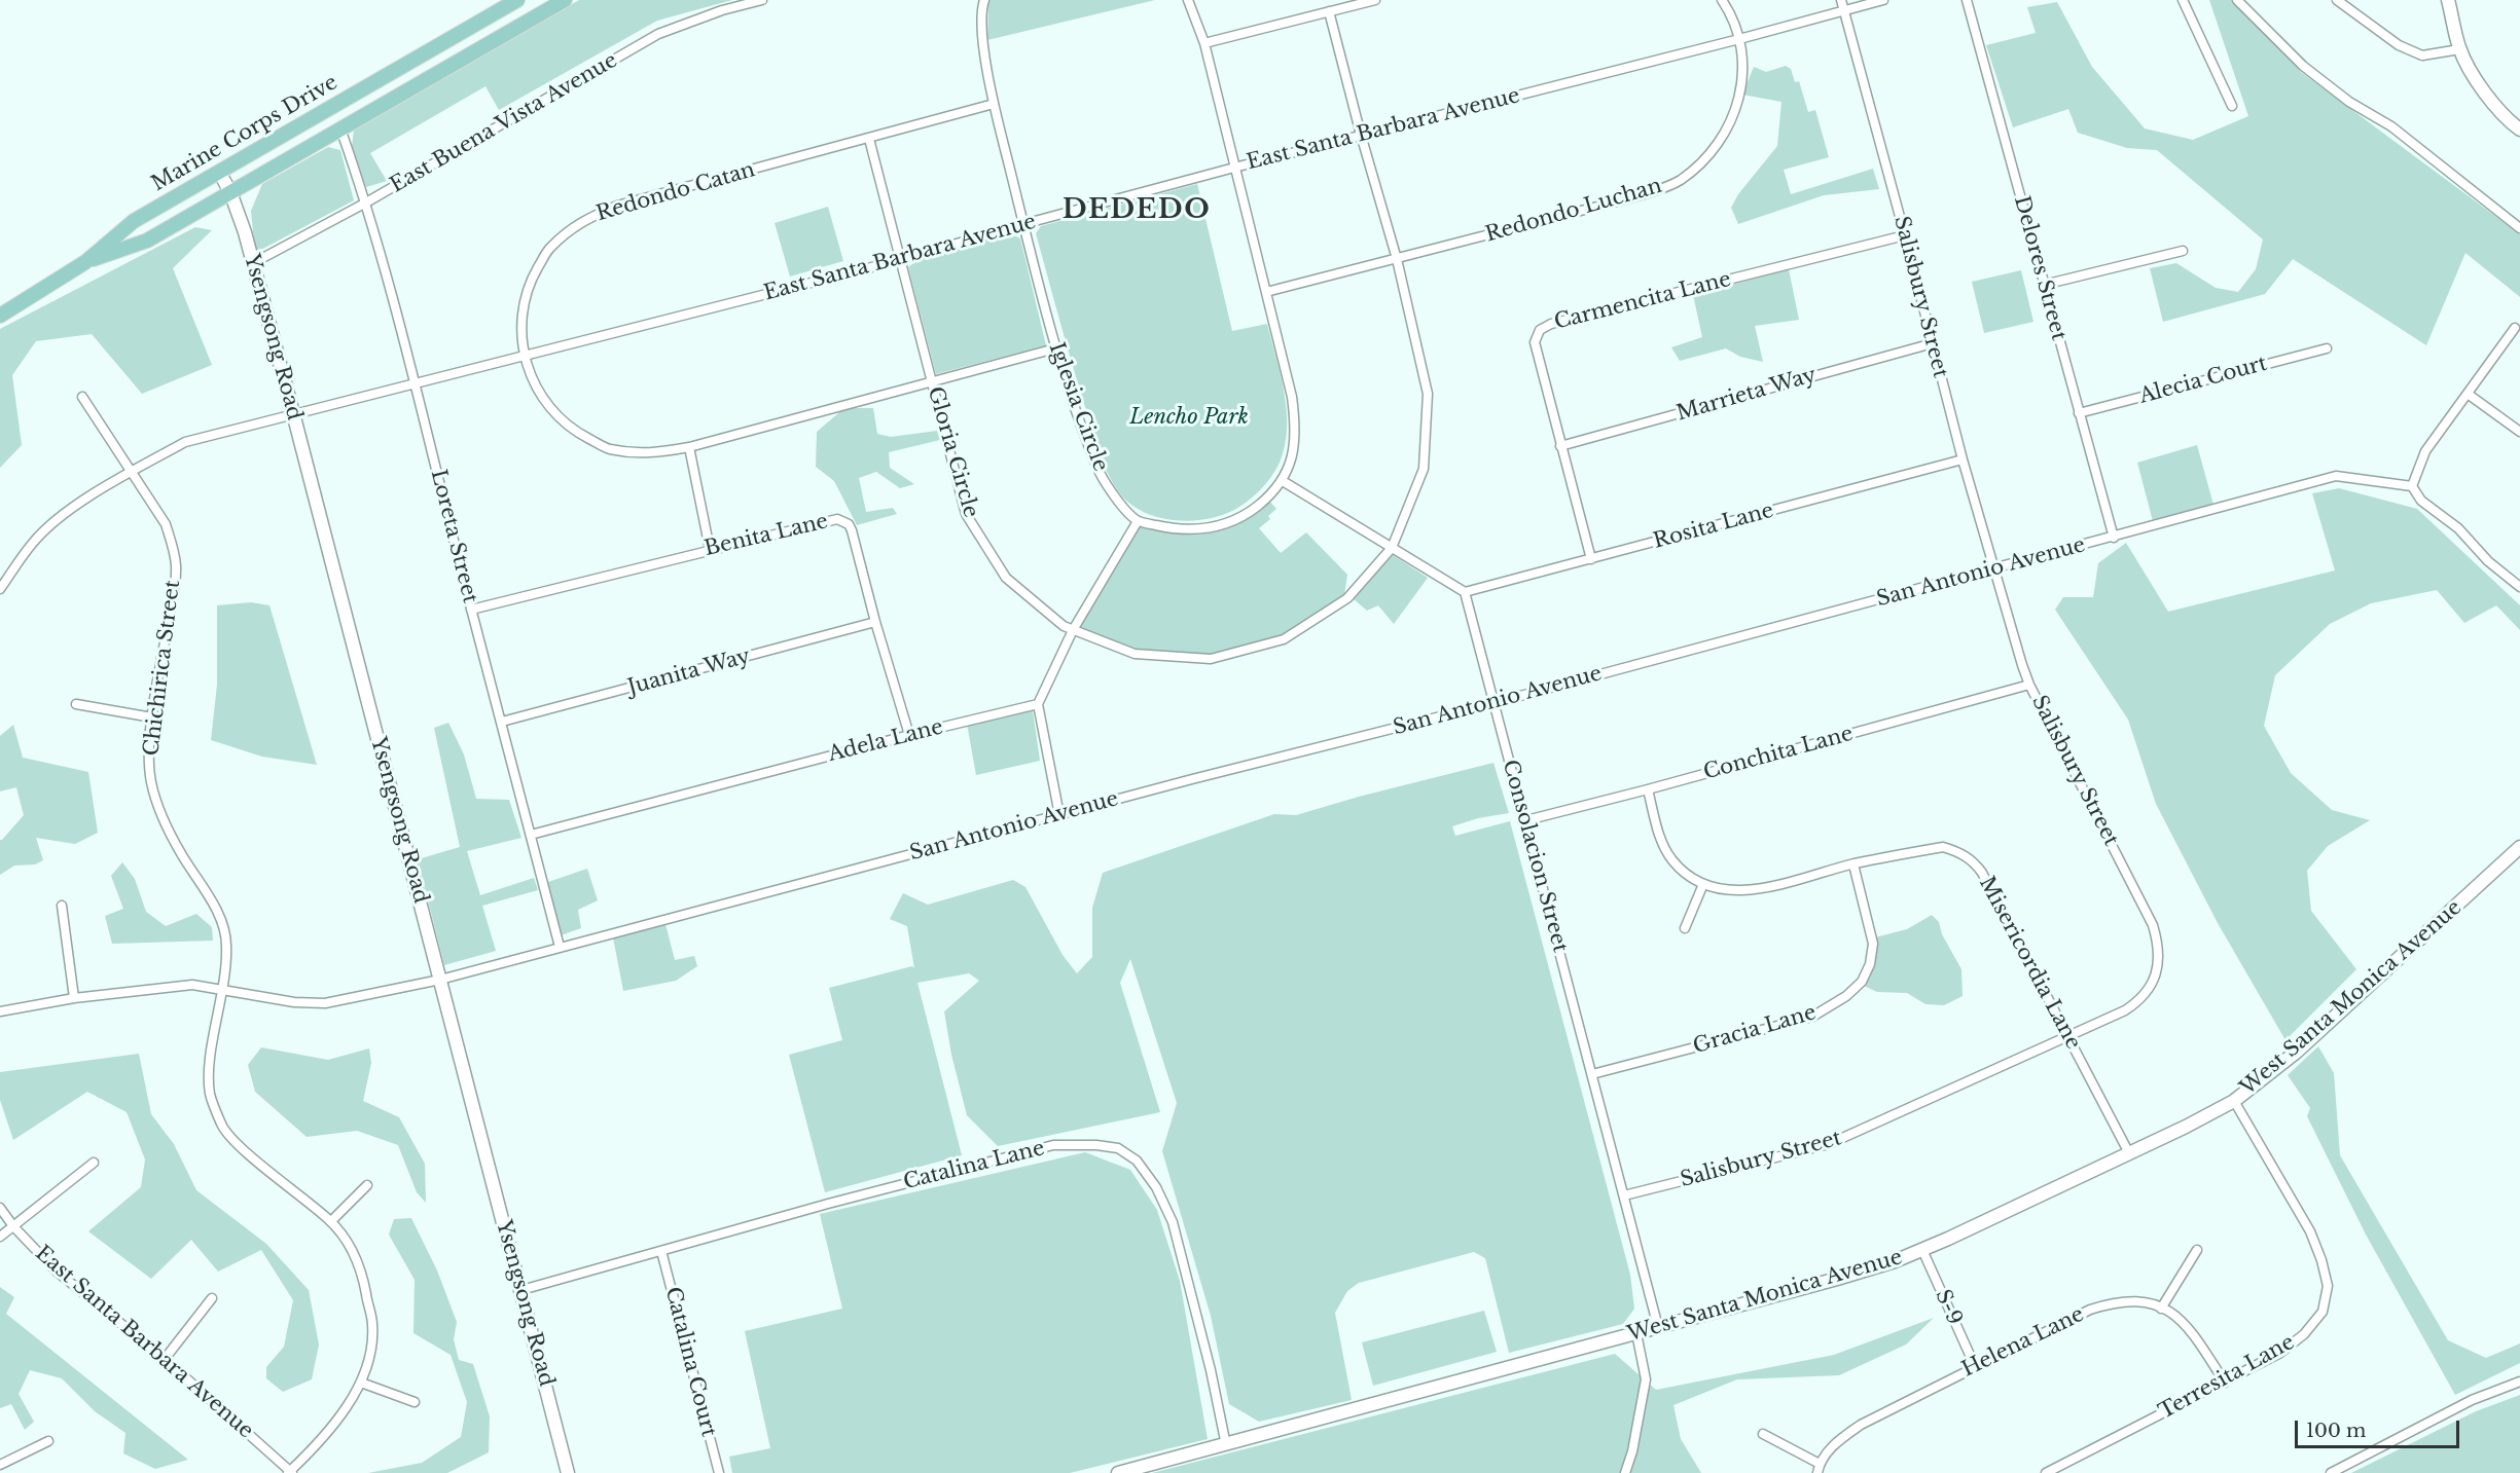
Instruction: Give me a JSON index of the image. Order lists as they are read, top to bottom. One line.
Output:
{"streets":{"main road":["Marine Corps Drive","Ysengsong Road","West Santa Monica Avenue"],"street":["East Buena Vista Avenue","East Santa Barbara Avenue","Redondo Catan","Redondo Luchan","Delores Street","Salisbury Street","Carmencita Lane","Alecia Court","Marrieta Way","Iglesia Circle","Gloria Circle","Rosita Lane","Benita Lane","Loreta Street","San Antonio Avenue","Chichirica Street","Juanita Way","Adela Lane","Conchita Lane","Consolacion Street","Misericordia Lane","Gracia Lane","Catalina Lane","S-9","Helena Lane","Catalina Court","Terresita Lane"]},"crossings":[["East Buena Vista Avenue","Ysengsong Road"],["East Buena Vista Avenue","Loreta Street"],["East Santa Barbara Avenue","Redondo Catan"],["East Santa Barbara Avenue","Redondo Luchan"],["East Santa Barbara Avenue","Salisbury Street"],["East Santa Barbara Avenue","Ysengsong Road"],["East Santa Barbara Avenue","Iglesia Circle"],["East Santa Barbara Avenue","Gloria Circle"],["East Santa Barbara Avenue","Loreta Street"],["East Santa Barbara Avenue","Chichirica Street"],["Marine Corps Drive","Ysengsong Road"],["Redondo Catan","Iglesia Circle"],["Redondo Catan","Gloria Circle"],["Redondo Luchan","Gloria Circle"],["Delores Street","Alecia Court"],["Delores Street","San Antonio Avenue"],["Salisbury Street","Carmencita Lane"],["Salisbury Street","Marrieta Way"],["Salisbury Street","Rosita Lane"],["Salisbury Street","San Antonio Avenue"],["Salisbury Street","Conchita Lane"],["Salisbury Street","Consolacion Street"],["Salisbury Street","Misericordia Lane"],["Carmencita Lane","Marrieta Way"],["Carmencita Lane","Rosita Lane"],["Ysengsong Road","San Antonio Avenue"],["Ysengsong Road","Catalina Lane"],["Rosita Lane","Consolacion Street"],["Benita Lane","Loreta Street"],["Benita Lane","Juanita Way"],["Benita Lane","Adela Lane"],["Loreta Street","San Antonio Avenue"],["Loreta Street","Juanita Way"],["Loreta Street","Adela Lane"],["San Antonio Avenue","Chichirica Street"],["San Antonio Avenue","Consolacion Street"],["Conchita Lane","Consolacion Street"],["Conchita Lane","Misericordia Lane"],["Consolacion Street","West Santa Monica Avenue"],["Consolacion Street","Gracia Lane"],["Misericordia Lane","West Santa Monica Avenue"],["Misericordia Lane","Gracia Lane"],["West Santa Monica Avenue","Catalina Lane"],["West Santa Monica Avenue","S-9"],["West Santa Monica Avenue","Terresita Lane"],["Catalina Lane","Catalina Court"],["S-9","Helena Lane"],["Helena Lane","Terresita Lane"]],"districts":["DEDEDO"],"parks":["Lencho Park"],"scale_bar":"100 m"}
